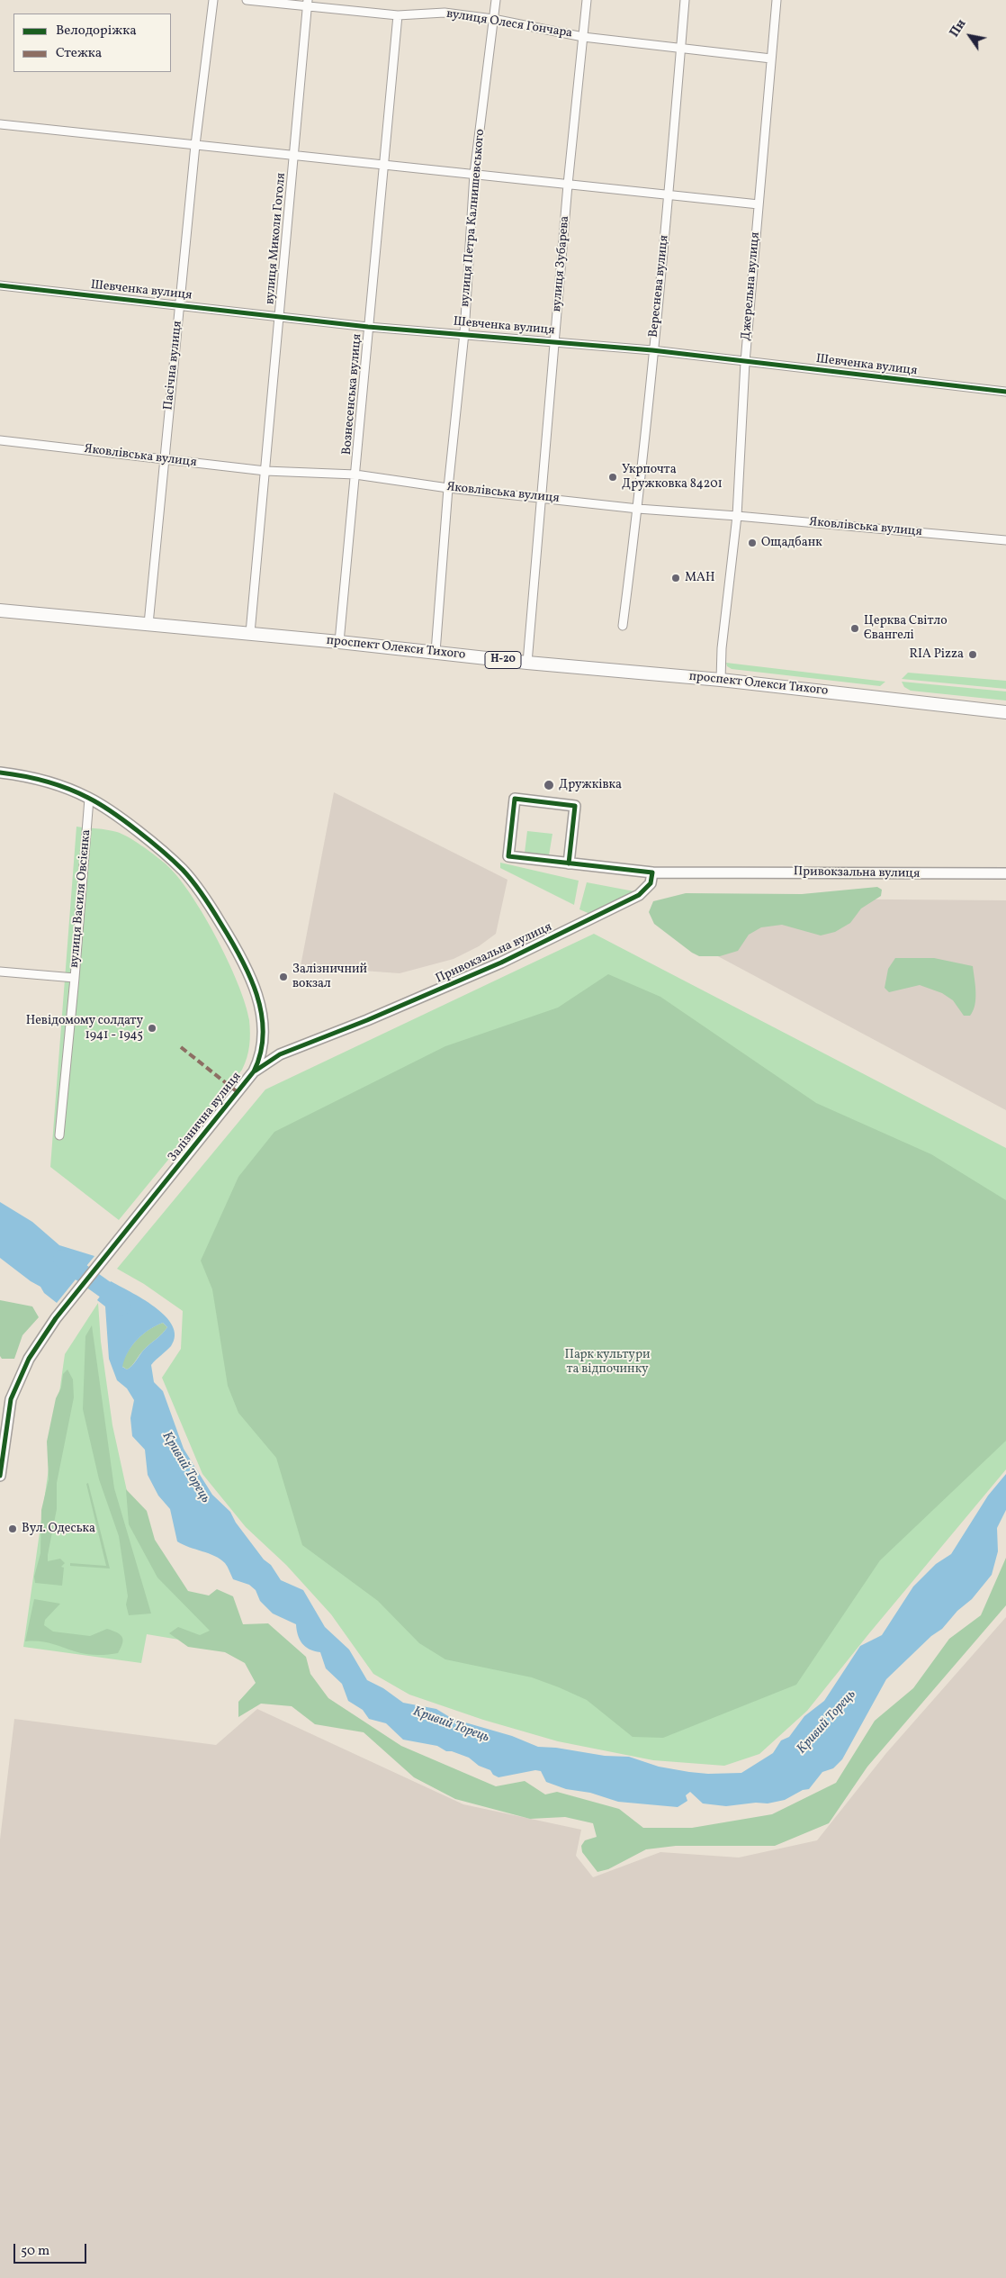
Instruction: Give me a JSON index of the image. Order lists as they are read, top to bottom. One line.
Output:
{"streets":{"main road":["проспект Олекси Тихого","Н-20"],"street":["вулиця Олеся Гончара","вулиця Петра Калнишевського","вулиця Миколи Гоголя","вулиця Зубарева","Вереснева вулиця","Джерельна вулиця","Шевченка вулиця","Пасічна вулиця","Вознесенська вулиця","Яковлівська вулиця","Привокзальна вулиця","вулиця Василя Овсієнка","Залізнична вулиця"]},"crossings":[["вулиця Олеся Гончара","вулиця Петра Калнишевського"],["вулиця Олеся Гончара","вулиця Миколи Гоголя"],["вулиця Олеся Гончара","вулиця Зубарева"],["вулиця Олеся Гончара","Вереснева вулиця"],["вулиця Олеся Гончара","Джерельна вулиця"],["вулиця Олеся Гончара","Вознесенська вулиця"],["вулиця Петра Калнишевського","Шевченка вулиця"],["вулиця Петра Калнишевського","Яковлівська вулиця"],["вулиця Петра Калнишевського","проспект Олекси Тихого"],["вулиця Миколи Гоголя","Шевченка вулиця"],["вулиця Миколи Гоголя","Яковлівська вулиця"],["вулиця Миколи Гоголя","проспект Олекси Тихого"],["вулиця Зубарева","Шевченка вулиця"],["вулиця Зубарева","Яковлівська вулиця"],["вулиця Зубарева","проспект Олекси Тихого"],["Вереснева вулиця","Шевченка вулиця"],["Вереснева вулиця","Яковлівська вулиця"],["Джерельна вулиця","Шевченка вулиця"],["Джерельна вулиця","Яковлівська вулиця"],["Джерельна вулиця","проспект Олекси Тихого"],["Шевченка вулиця","Пасічна вулиця"],["Шевченка вулиця","Вознесенська вулиця"],["Пасічна вулиця","Яковлівська вулиця"],["Пасічна вулиця","проспект Олекси Тихого"],["Вознесенська вулиця","Яковлівська вулиця"],["Вознесенська вулиця","проспект Олекси Тихого"],["Привокзальна вулиця","Залізнична вулиця"],["вулиця Василя Овсієнка","Залізнична вулиця"]],"water":["Кривий Торець"],"parks":["Парк культури та відпочинку"],"places":["Укрпочта Дружковка 84201","Ощадбанк","МАН","Церква Світло Євангелі","RIA Pizza","Дружківка","Залізничний вокзал","Невідомому солдату 1941 - 1945","Вул. Одеська"],"legend":["Велодоріжка","Стежка"],"scale_bar":"50 m","north":"top left"}
